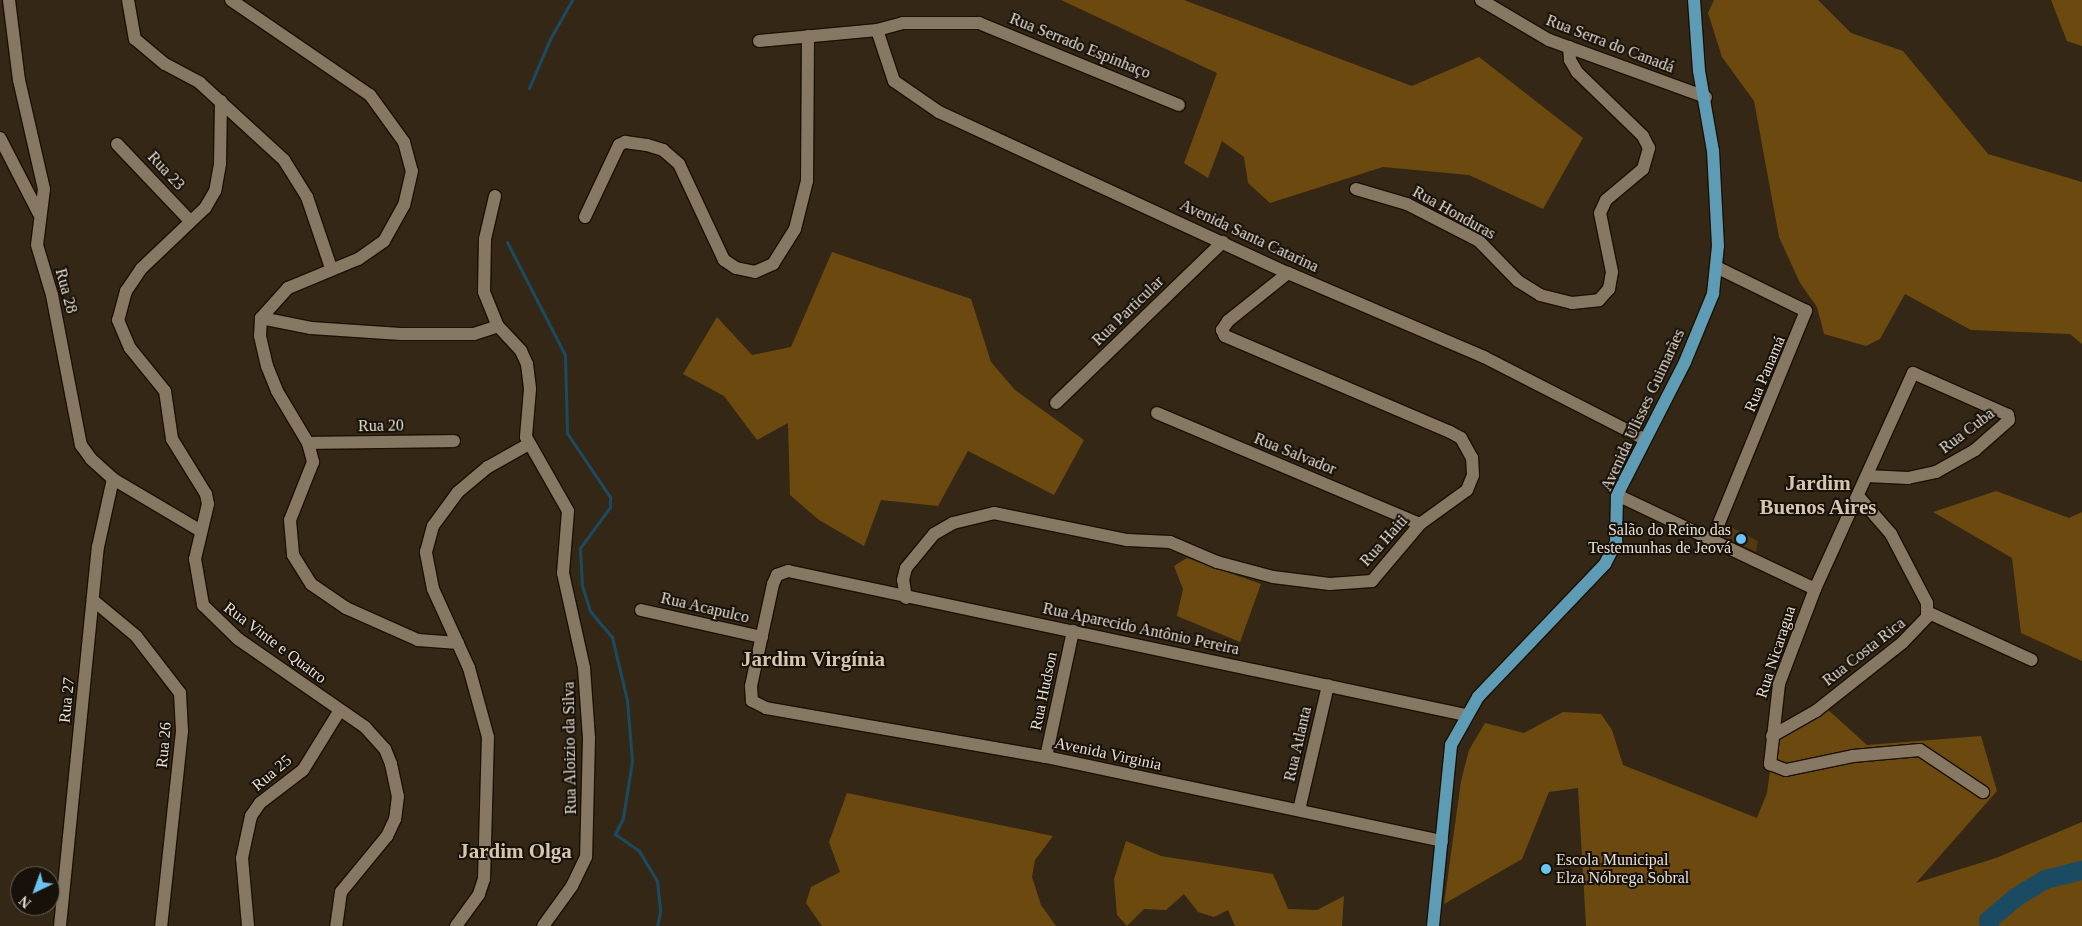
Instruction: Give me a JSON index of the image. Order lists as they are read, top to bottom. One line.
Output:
{"streets":{"main road":["Avenida Ulisses Guimarães"],"street":["Rua Serra do Canadá","Rua Serrado Espinhaço","Rua 23","Rua Honduras","Avenida Santa Catarina","Rua 28","Rua Particular","Rua Panamá","Rua 20","Rua Cuba","Rua Salvador","Rua Haiti","Rua Acapulco","Rua Aparecido Antônio Pereira","Rua Vinte e Quatro","Rua Nicaragua","Rua Costa Rica","Rua Hudson","Rua 27","Rua Atlanta","Rua 26","Rua Aloizio da Silva","Avenida Virginia","Rua 25"]},"crossings":[["Rua Serra do Canadá","Rua Honduras"],["Rua Serra do Canadá","Avenida Ulisses Guimarães"],["Rua Serrado Espinhaço","Avenida Santa Catarina"],["Rua 23","Rua Vinte e Quatro"],["Avenida Santa Catarina","Rua Particular"],["Avenida Santa Catarina","Avenida Ulisses Guimarães"],["Avenida Santa Catarina","Rua Haiti"],["Rua 28","Rua Vinte e Quatro"],["Rua 28","Rua 27"],["Rua Panamá","Avenida Ulisses Guimarães"],["Avenida Ulisses Guimarães","Rua Aparecido Antônio Pereira"],["Avenida Ulisses Guimarães","Avenida Virginia"],["Rua Cuba","Rua Nicaragua"],["Rua Salvador","Rua Haiti"],["Rua Haiti","Rua Aparecido Antônio Pereira"],["Rua Acapulco","Rua Aparecido Antônio Pereira"],["Rua Acapulco","Avenida Virginia"],["Rua Aparecido Antônio Pereira","Rua Hudson"],["Rua Aparecido Antônio Pereira","Rua Atlanta"],["Rua Aparecido Antônio Pereira","Avenida Virginia"],["Rua Vinte e Quatro","Rua 25"],["Rua Nicaragua","Rua Costa Rica"],["Rua Hudson","Avenida Virginia"],["Rua 27","Rua 26"],["Rua Atlanta","Avenida Virginia"]],"districts":["Jardim Buenos Aires","Jardim Virgínia","Jardim Olga"],"places":["Salão do Reino das Testemunhas de Jeová","Escola Municipal Elza Nóbrega Sobral"],"north":"bottom left"}
